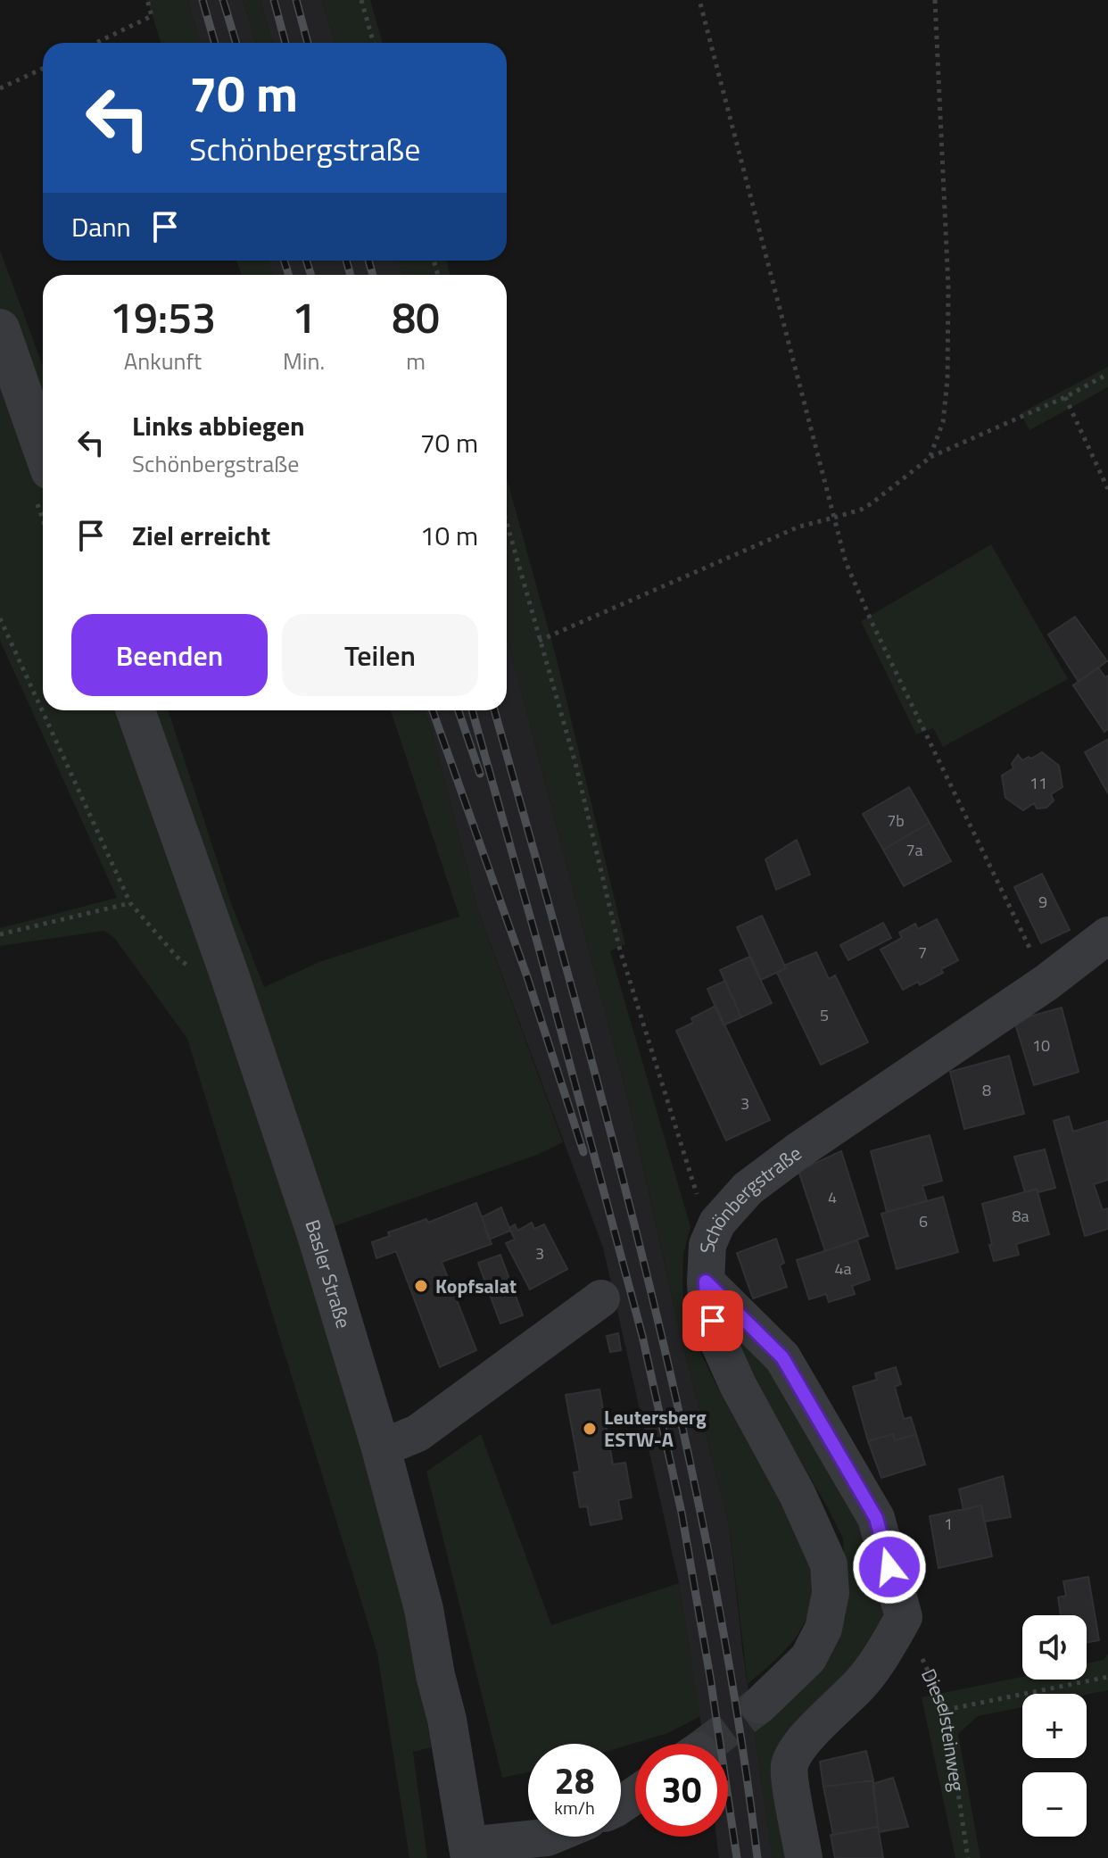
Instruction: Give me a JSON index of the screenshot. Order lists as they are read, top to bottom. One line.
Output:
{"streets":{"street":["Schönbergstraße","Basler Straße"],"path":["Dieselsteinweg"]},"places":["Kopfsalat","Leutersberg ESTW-A"],"house_numbers":["11","7b","7a","9","7","5","10","8","3","4","8a","6","3","4a","1"],"page":{"turn":["70 m","Schönbergstraße"],"then":"Dann","eta":["19:53","Ankunft","1","Min.","80","m"],"list":[{"name":"Links abbiegen","note":"Schönbergstraße","value":"70 m"},{"name":"Ziel erreicht","value":"10 m"}],"buttons":["Beenden","Teilen"],"map_buttons":["+","−"],"speed":"28 km/h","limit":"30"}}
